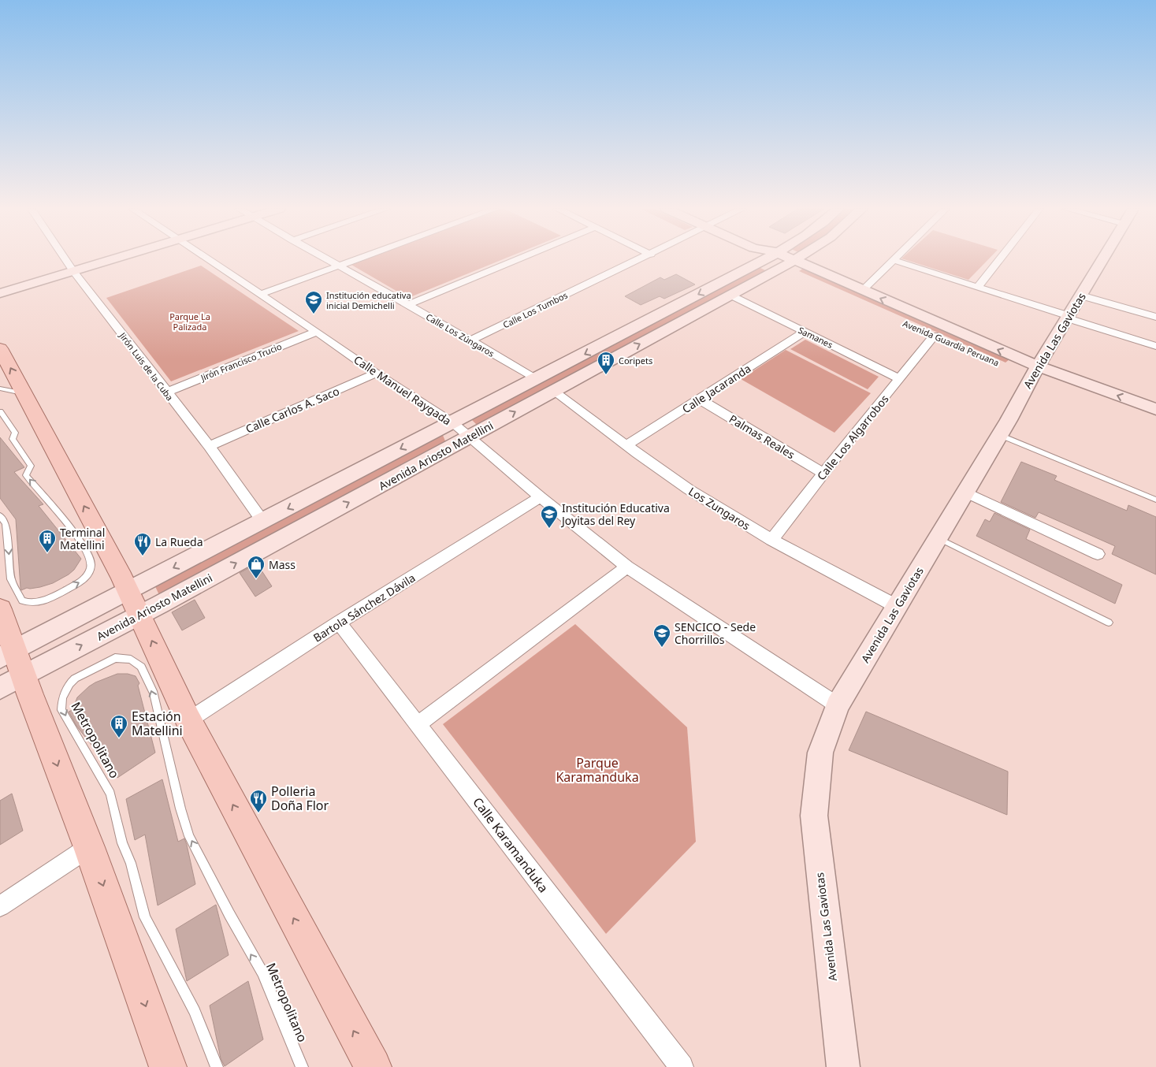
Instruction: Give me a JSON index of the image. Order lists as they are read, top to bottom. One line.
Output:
{"streets":{"street":["Calle Los Tumbos","Calle Los Zúngaros","Samanes","Avenida Las Gaviotas","Avenida Guardia Peruana","Jirón Francisco Trucio","Jirón Luis de la Cuba","Calle Jacaranda","Calle Manuel Raygada","Calle Carlos A. Saco","Palmas Reales","Calle Los Algarrobos","Avenida Ariosto Matellini","Los Zungaros","Bartola Sánchez Dávila","Calle Karamanduka"],"lane":["Metropolitano"]},"crossings":[["Calle Los Tumbos","Calle Los Zúngaros"],["Calle Los Zúngaros","Avenida Ariosto Matellini"],["Samanes","Calle Jacaranda"],["Samanes","Calle Los Algarrobos"],["Samanes","Avenida Ariosto Matellini"],["Avenida Las Gaviotas","Avenida Guardia Peruana"],["Avenida Las Gaviotas","Calle Manuel Raygada"],["Avenida Las Gaviotas","Los Zungaros"],["Avenida Guardia Peruana","Calle Los Algarrobos"],["Avenida Guardia Peruana","Avenida Ariosto Matellini"],["Jirón Francisco Trucio","Jirón Luis de la Cuba"],["Jirón Francisco Trucio","Calle Manuel Raygada"],["Jirón Luis de la Cuba","Calle Carlos A. Saco"],["Jirón Luis de la Cuba","Avenida Ariosto Matellini"],["Calle Jacaranda","Palmas Reales"],["Calle Jacaranda","Los Zungaros"],["Calle Manuel Raygada","Calle Carlos A. Saco"],["Calle Manuel Raygada","Avenida Ariosto Matellini"],["Calle Manuel Raygada","Bartola Sánchez Dávila"],["Palmas Reales","Calle Los Algarrobos"],["Calle Los Algarrobos","Los Zungaros"],["Avenida Ariosto Matellini","Los Zungaros"],["Bartola Sánchez Dávila","Calle Karamanduka"]],"parks":["Parque La Palizada","Parque Karamanduka"],"places":{"school or university":["Institución educativa inicial Demichelli","Institución Educativa Joyitas del Rey","SENCICO - Sede Chorrillos"],"building":["Coripets","Terminal Matellini","Estación Matellini"],"restaurant":["La Rueda","Polleria Doña Flor"],"shop":["Mass"]}}
